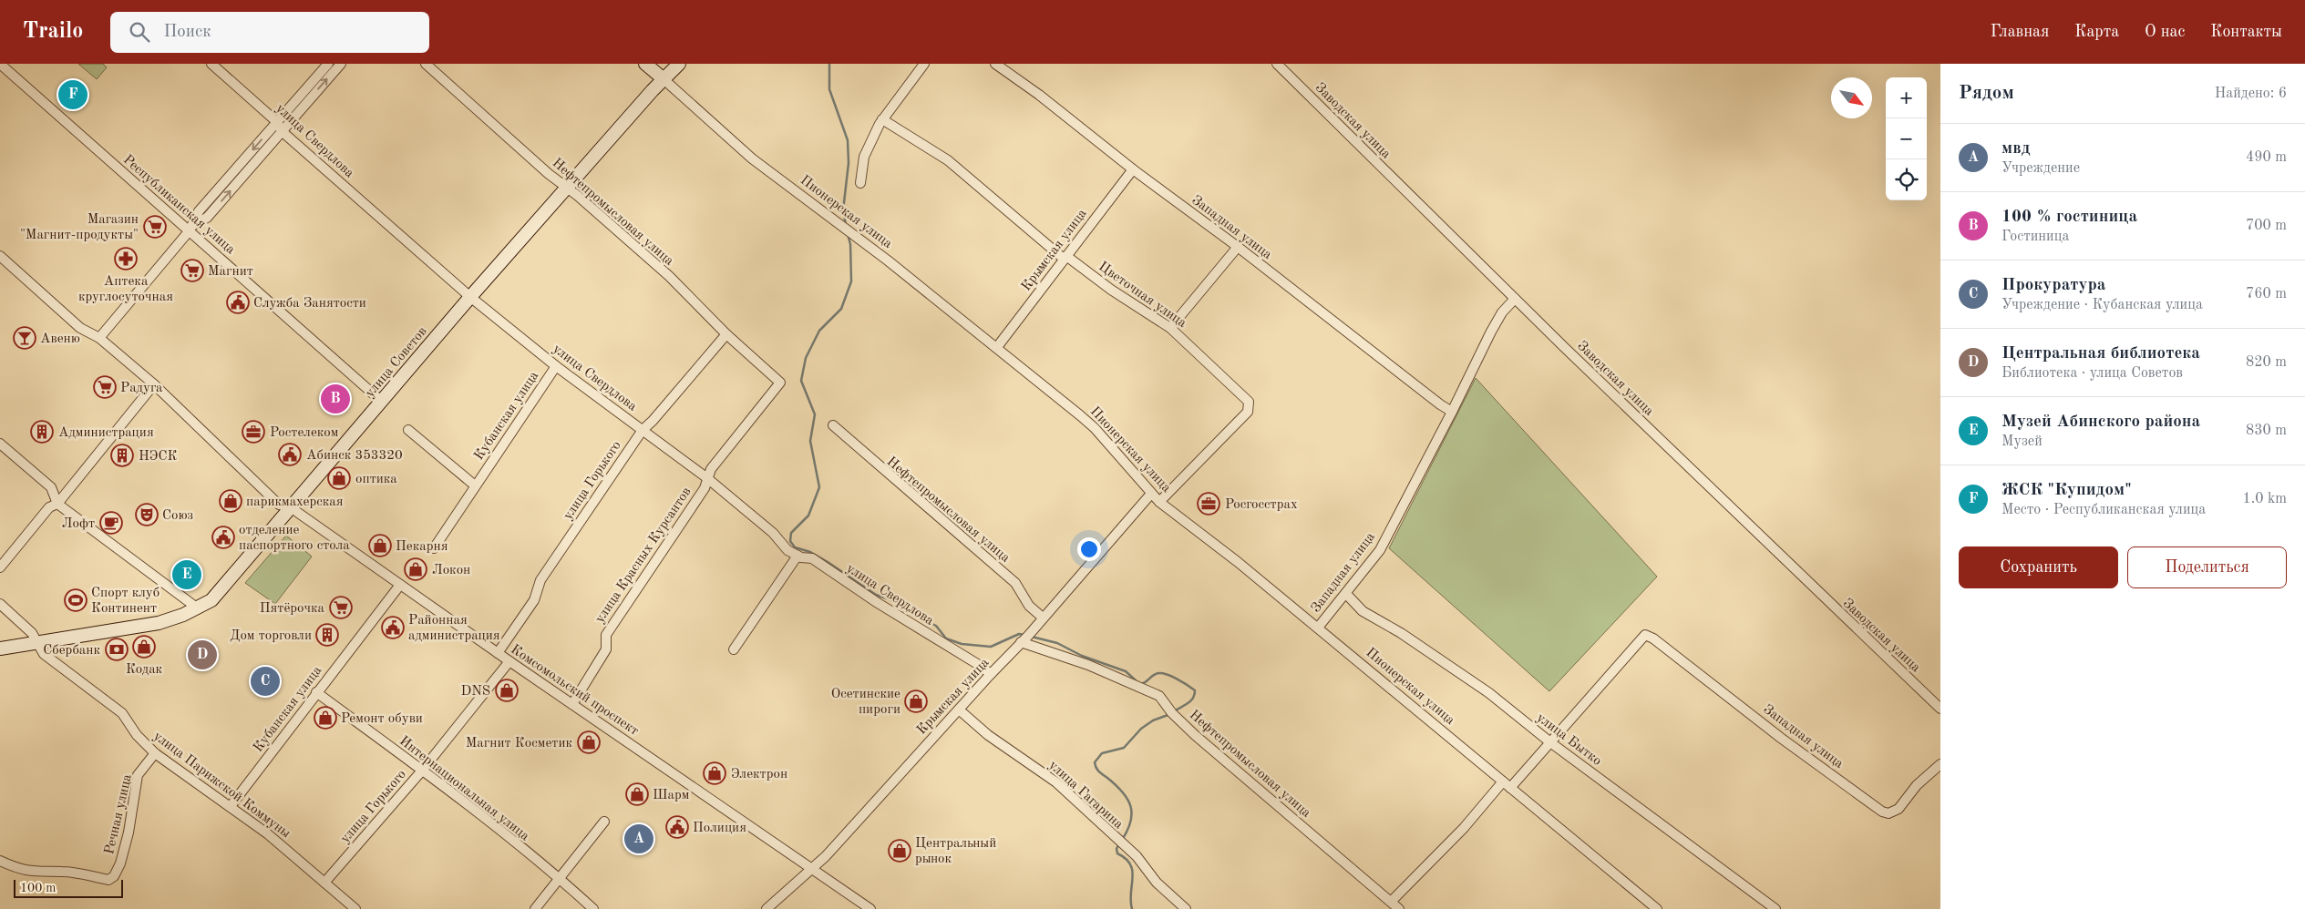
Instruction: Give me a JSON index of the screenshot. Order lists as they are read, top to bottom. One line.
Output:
{"streets":{"main road":["Пионерская улица","улица Советов"],"street":["Заводская улица","улица Свердлова","Республиканская улица","Нефтепромысловая улица","Западная улица","Крымская улица","Цветочная улица","Кубанская улица","улица Горького","улица Красных Курсантов","Комсомольский проспект","улица Бытко","улица Парижской Коммуны","Интернациональная улица","улица Гагарина","Речная улица"]},"crossings":[["Заводская улица","Западная улица"],["улица Свердлова","Крымская улица"],["улица Свердлова","улица Советов"],["улица Свердлова","Кубанская улица"],["улица Свердлова","улица Горького"],["улица Свердлова","улица Красных Курсантов"],["Республиканская улица","улица Советов"],["Нефтепромысловая улица","Крымская улица"],["Нефтепромысловая улица","улица Советов"],["Нефтепромысловая улица","улица Горького"],["Нефтепромысловая улица","улица Красных Курсантов"],["Пионерская улица","Западная улица"],["Пионерская улица","Крымская улица"],["Пионерская улица","Цветочная улица"],["Пионерская улица","улица Советов"],["Западная улица","Крымская улица"],["Западная улица","улица Бытко"],["Крымская улица","Цветочная улица"],["Крымская улица","Комсомольский проспект"],["Крымская улица","улица Гагарина"],["улица Советов","Комсомольский проспект"],["улица Советов","улица Парижской Коммуны"],["Кубанская улица","Комсомольский проспект"],["Кубанская улица","улица Парижской Коммуны"],["Кубанская улица","Интернациональная улица"],["улица Горького","Комсомольский проспект"],["улица Горького","улица Парижской Коммуны"],["улица Горького","Интернациональная улица"],["улица Красных Курсантов","Комсомольский проспект"],["улица Парижской Коммуны","Речная улица"]],"places":{"supermarket":["Магазин \"Магнит-продукты\"","Магнит","Радуга","Пятёрочка"],"pharmacy":["Аптека круглосуточная"],"public building":["Служба Занятости","Абинск 353320","отделение паспортного стола","Районная администрация","Полиция"],"bar":["Авеню"],"building":["Администрация","НЭСК","Дом торговли"],"office":["Ростелеком","Росгосстрах"],"shop":["оптика","парикмахерская","Пекарня","Локон","Кодак","DNS","Осетинские пироги","Ремонт обуви","Магнит Косметик","Электрон","Шарм","Центральный рынок"],"theatre":["Союз"],"cafe":["Лофт"],"sports":["Спорт клуб Континент"],"bank":["Сбербанк"]},"scale_bar":"100 m","north":"bottom right","page":{"header":"Trailo","search":"Поиск","nav":["Главная","Карта","О нас","Контакты"],"heading":["Рядом","Найдено: 6"],"map_buttons":["+","−"],"pins":["F","B","E","D","C","A"],"list":[{"mark":"A","name":"мвд","note":"Учреждение","value":"490 m"},{"mark":"B","name":"100 % гостиница","note":"Гостиница","value":"700 m"},{"mark":"C","name":"Прокуратура","note":"Учреждение · Кубанская улица","value":"760 m"},{"mark":"D","name":"Центральная библиотека","note":"Библиотека · улица Советов","value":"820 m"},{"mark":"E","name":"Музей Абинского района","note":"Музей","value":"830 m"},{"mark":"F","name":"ЖСК \"Купидом\"","note":"Место · Республиканская улица","value":"1.0 km"}],"buttons":["Сохранить","Поделиться"],"scale":"100 m"}}
